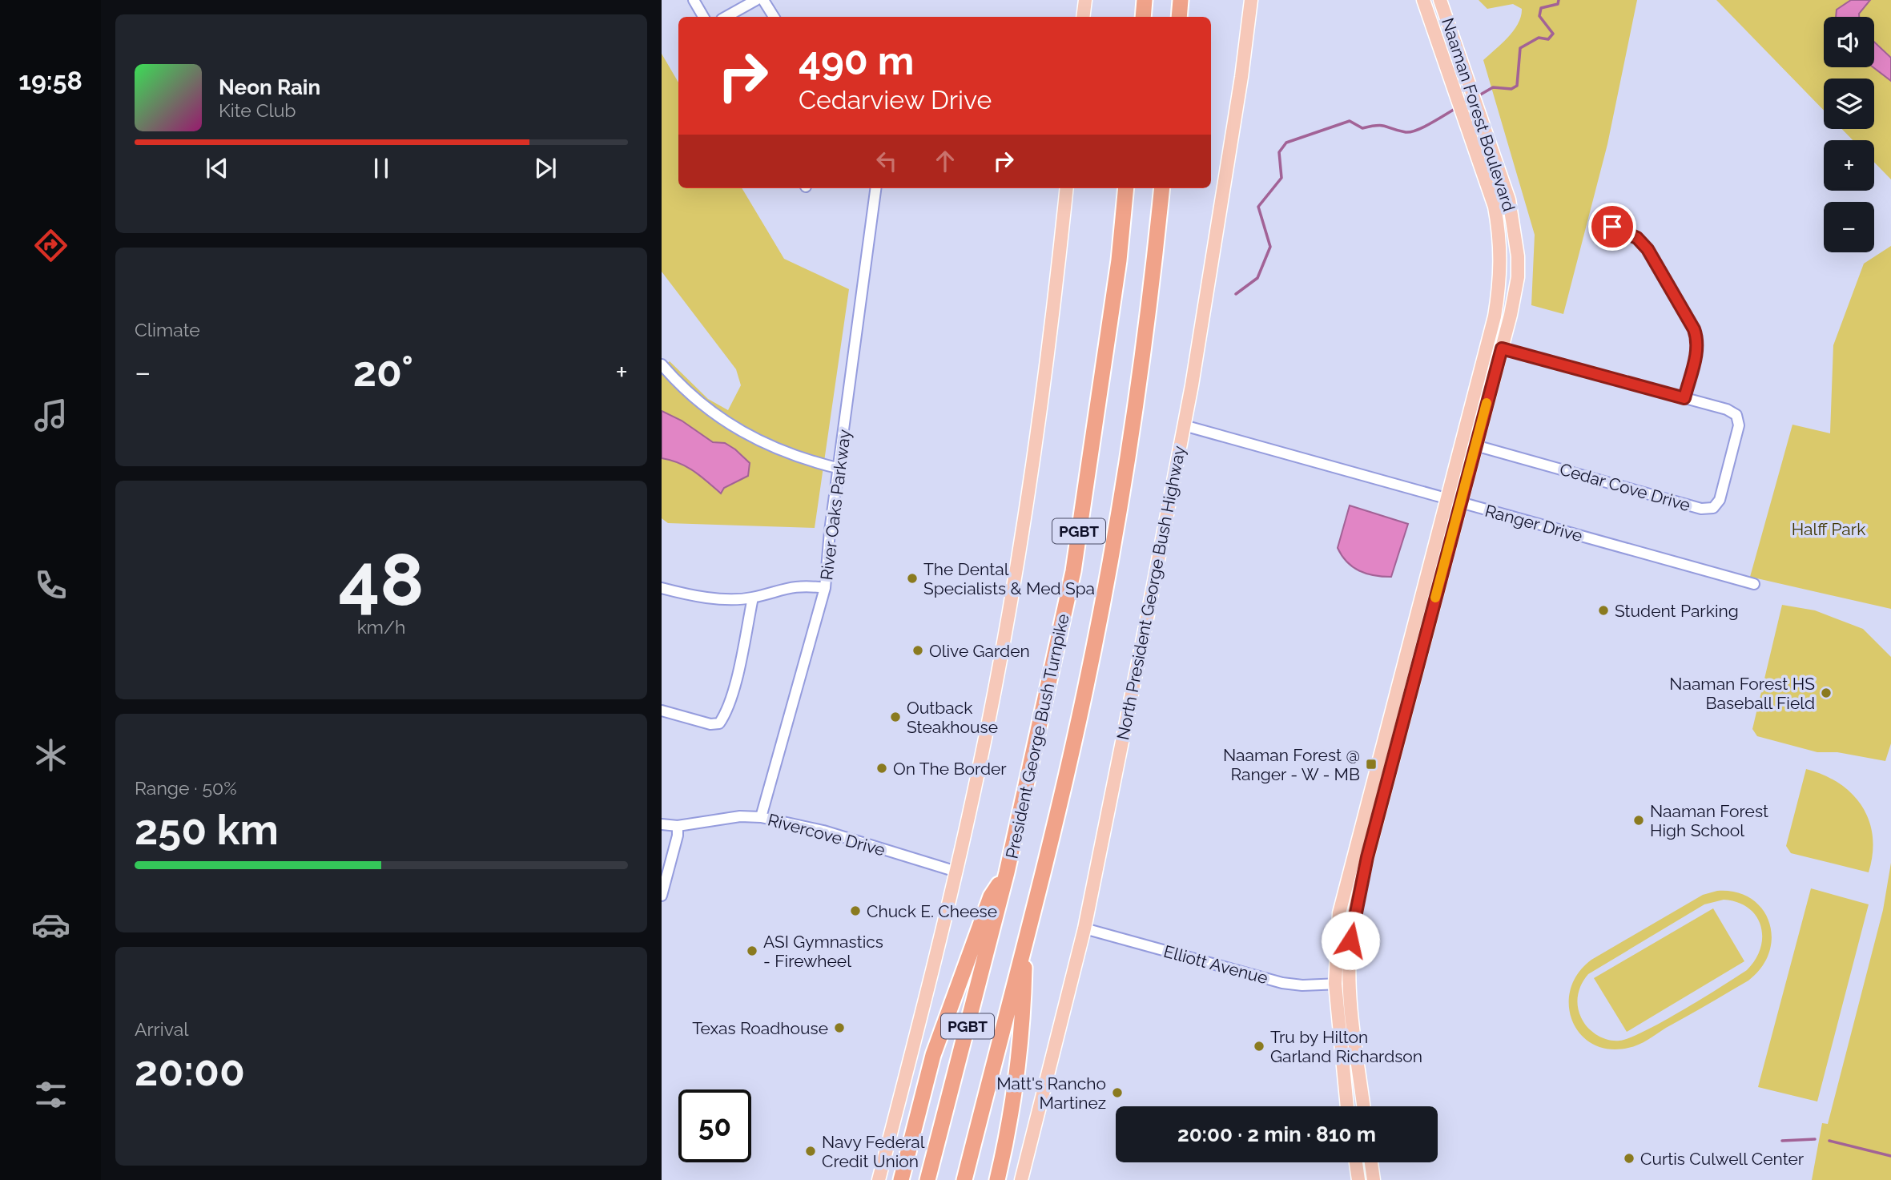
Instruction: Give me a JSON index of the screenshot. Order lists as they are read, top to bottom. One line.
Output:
{"streets":{"highway":["PGBT","President George Bush Turnpike"],"main road":["Naaman Forest Boulevard","North President George Bush Highway"],"street":["Cedar Cove Drive","River Oaks Parkway","Ranger Drive","Rivercove Drive","Elliott Avenue"]},"crossings":[["Naaman Forest Boulevard","Cedar Cove Drive"],["Naaman Forest Boulevard","Ranger Drive"],["Naaman Forest Boulevard","Elliott Avenue"],["River Oaks Parkway","Rivercove Drive"],["Ranger Drive","North President George Bush Highway"],["North President George Bush Highway","Elliott Avenue"]],"parks":["Halff Park"],"places":{"other":["The Dental Specialists & Med Spa","Student Parking","Olive Garden","Naaman Forest HS Baseball Field","Outback Steakhouse","On The Border","Naaman Forest High School","Chuck E. Cheese","ASI Gymnastics - Firewheel","Texas Roadhouse","Tru by Hilton Garland Richardson","Matt's Rancho Martinez","Navy Federal Credit Union","Curtis Culwell Center"],"transit":["Naaman Forest @ Ranger - W - MB"]},"page":{"tabs":"19:58","map_buttons":["+","−"],"turn":["490 m","Cedarview Drive"],"song":["Neon Rain","Kite Club"],"tile":["Climate",["48","km/h"],["Range · 50%","250 km"],["Arrival","20:00"]],"heat":["−","20°","+"],"limit":"50","trip":"20:00 · 2 min · 810 m"}}
